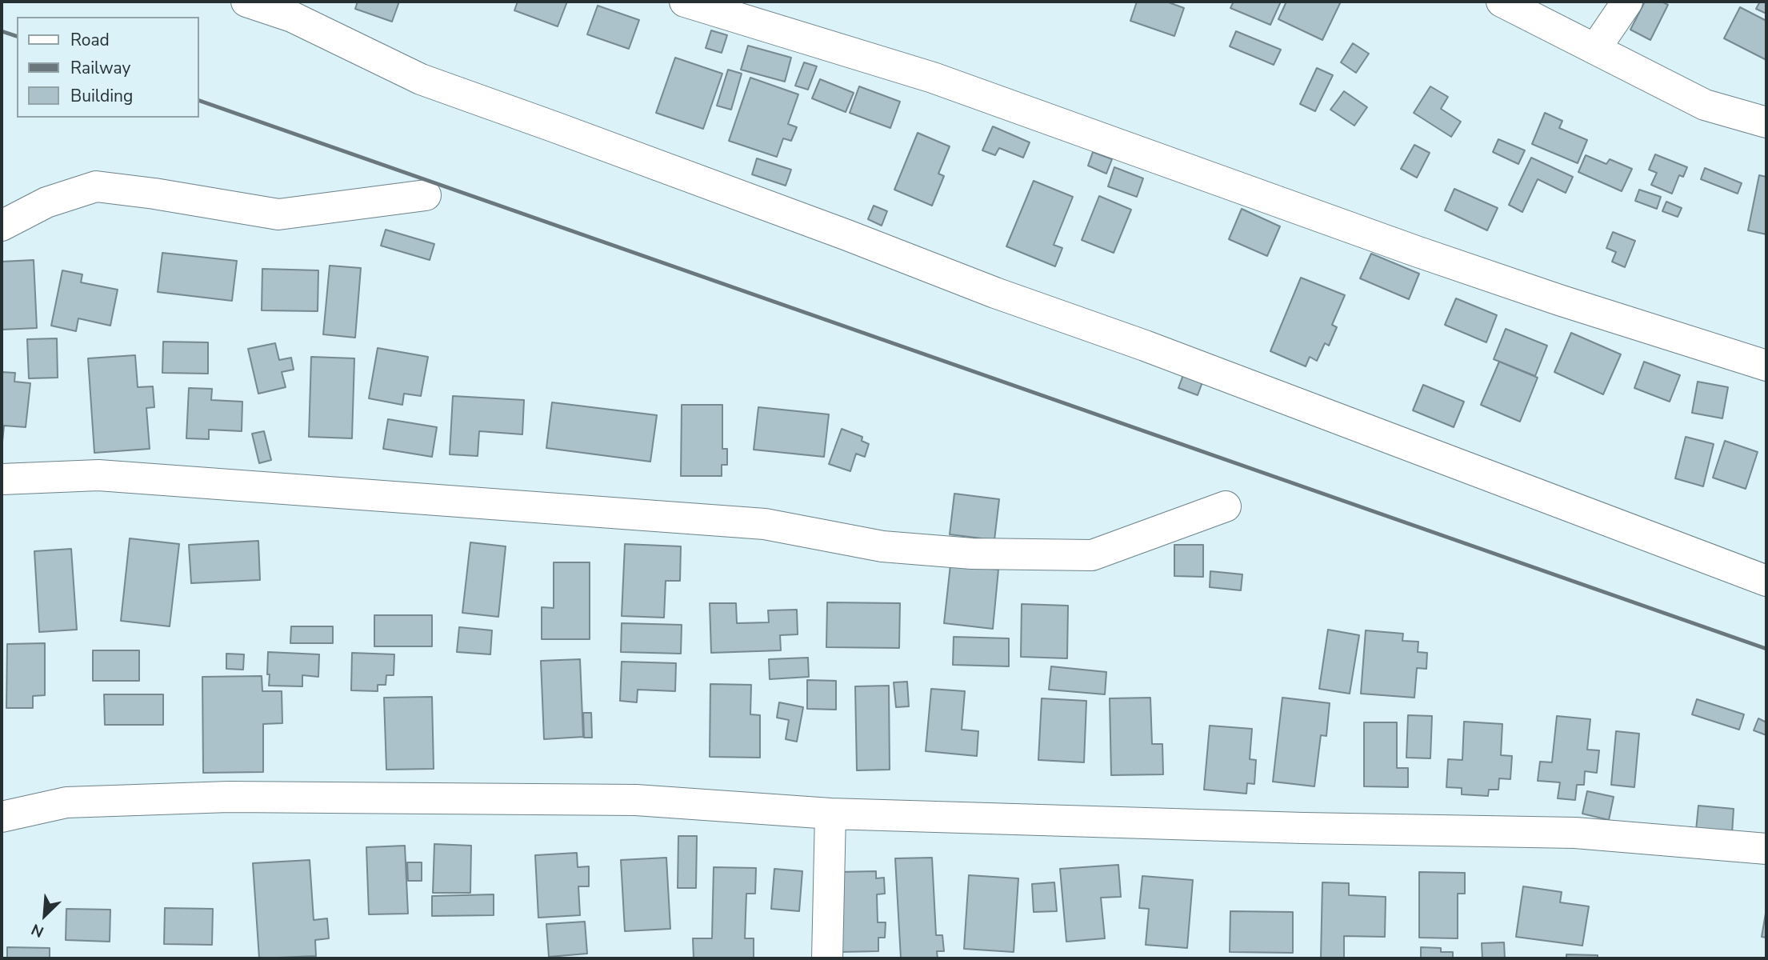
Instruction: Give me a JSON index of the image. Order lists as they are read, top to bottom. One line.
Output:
{"legend":["Road","Railway","Building"],"north":"bottom left"}
